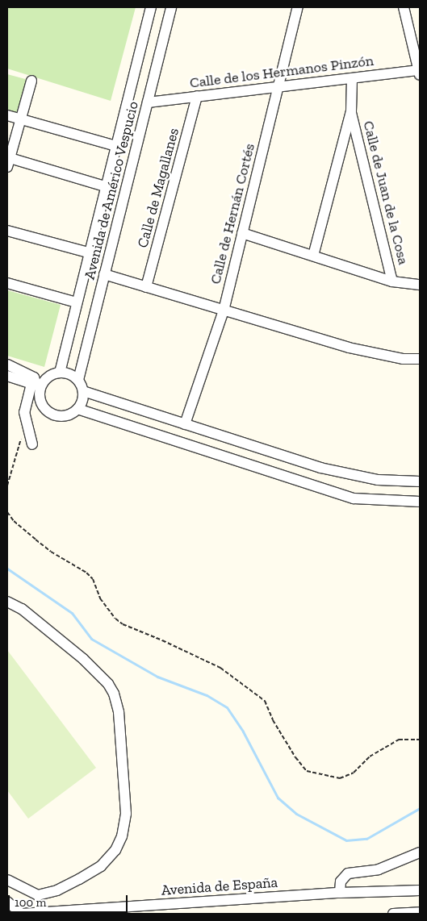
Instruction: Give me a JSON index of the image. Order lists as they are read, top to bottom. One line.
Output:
{"streets":{"street":["Calle de los Hermanos Pinzón","Calle de Magallanes","Avenida de Américo Vespucio","Calle de Juan de la Cosa","Calle de Hernán Cortés","Avenida de España"]},"crossings":[["Calle de los Hermanos Pinzón","Calle de Magallanes"],["Calle de los Hermanos Pinzón","Avenida de Américo Vespucio"],["Calle de los Hermanos Pinzón","Calle de Hernán Cortés"]],"scale_bar":"100 m"}
